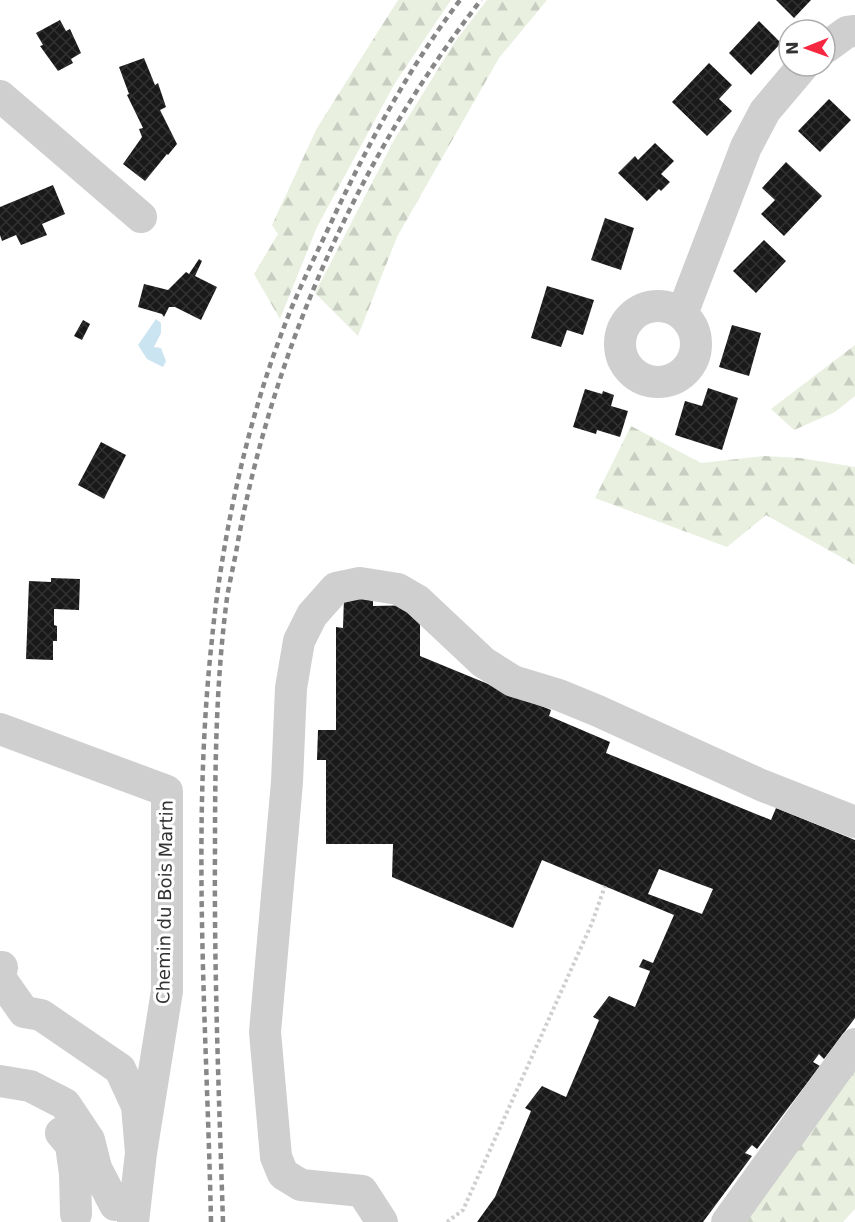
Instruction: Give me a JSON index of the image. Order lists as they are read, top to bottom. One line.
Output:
{"streets":{"street":["Chemin du Bois Martin"]},"north":"left"}
